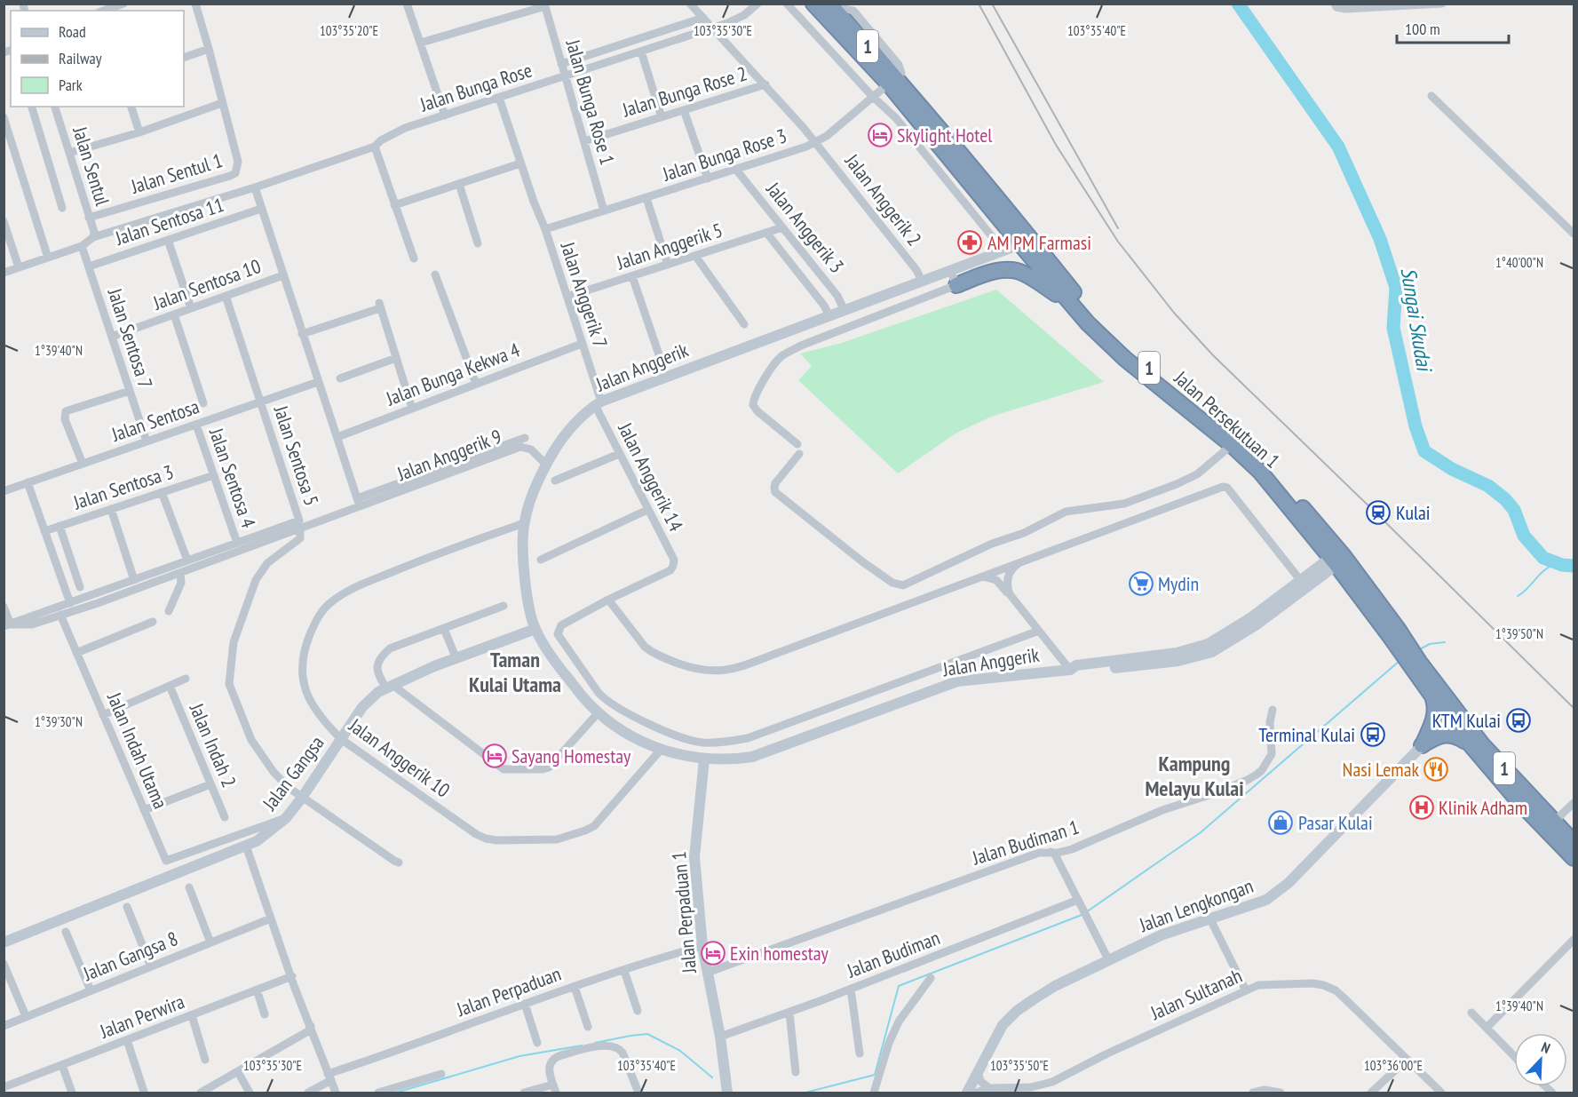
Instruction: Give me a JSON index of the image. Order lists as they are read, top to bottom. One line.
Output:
{"streets":{"highway":["1","Jalan Persekutuan 1"],"street":["Jalan Bunga Rose","Jalan Bunga Rose 2","Jalan Bunga Rose 1","Jalan Bunga Rose 3","Jalan Sentul","Jalan Sentul 1","Jalan Anggerik 2","Jalan Sentosa 11","Jalan Anggerik 3","Jalan Anggerik 5","Jalan Sentosa 10","Jalan Anggerik 7","Jalan Sentosa 7","Jalan Anggerik","Jalan Bunga Kekwa 4","Jalan Sentosa","Jalan Anggerik 9","Jalan Sentosa 5","Jalan Anggerik 14","Jalan Sentosa 4","Jalan Sentosa 3","Jalan Indah 2","Jalan Indah Utama","Jalan Anggerik 10","Jalan Gangsa","Jalan Budiman 1","Jalan Lengkongan","Jalan Perpaduan 1","Jalan Budiman","Jalan Gangsa 8","Jalan Perpaduan","Jalan Sultanah","Jalan Perwira"]},"crossings":[["Jalan Bunga Rose","Jalan Bunga Rose 1"],["Jalan Bunga Rose","Jalan Sentul"],["Jalan Bunga Rose","Jalan Anggerik 7"],["Jalan Bunga Rose 2","Jalan Bunga Rose 1"],["Jalan Bunga Rose 1","Jalan Bunga Rose 3"],["Jalan Bunga Rose 3","Jalan Anggerik 2"],["Jalan Bunga Rose 3","Jalan Anggerik 3"],["Jalan Bunga Rose 3","Jalan Anggerik 7"],["Jalan Bunga Rose 3","Jalan Persekutuan 1"],["Jalan Sentul","Jalan Sentul 1"],["Jalan Anggerik 2","Jalan Anggerik"],["Jalan Sentosa 11","Jalan Sentosa 7"],["Jalan Anggerik 3","Jalan Anggerik 5"],["Jalan Anggerik 3","Jalan Anggerik"],["Jalan Anggerik 5","Jalan Anggerik 7"],["Jalan Sentosa 10","Jalan Sentosa 7"],["Jalan Sentosa 10","Jalan Sentosa 5"],["Jalan Anggerik 7","Jalan Anggerik"],["Jalan Anggerik 7","Jalan Bunga Kekwa 4"],["Jalan Anggerik 7","Jalan Anggerik 14"],["Jalan Sentosa 7","Jalan Sentosa"],["Jalan Anggerik","Jalan Persekutuan 1"],["Jalan Anggerik","Jalan Anggerik 9"],["Jalan Anggerik","Jalan Anggerik 14"],["Jalan Anggerik","Jalan Anggerik 10"],["Jalan Anggerik","Jalan Gangsa"],["Jalan Anggerik","Jalan Perpaduan 1"],["Jalan Persekutuan 1","Jalan Lengkongan"],["Jalan Sentosa","Jalan Sentosa 5"],["Jalan Sentosa","Jalan Sentosa 4"],["Jalan Sentosa 4","Jalan Sentosa 3"],["Jalan Indah Utama","Jalan Gangsa"],["Jalan Anggerik 10","Jalan Gangsa"],["Jalan Budiman 1","Jalan Perpaduan 1"],["Jalan Perpaduan 1","Jalan Budiman"],["Jalan Perpaduan 1","Jalan Perpaduan"]],"districts":["Taman Kulai Utama","Kampung Melayu Kulai"],"water":["Sungai Skudai"],"places":{"hotel":["Skylight Hotel","Sayang Homestay","Exin homestay"],"pharmacy":["AM PM Farmasi"],"station":["Kulai"],"supermarket":["Mydin"],"bus stop":["KTM Kulai","Terminal Kulai"],"restaurant":["Nasi Lemak"],"hospital":["Klinik Adham"],"shop":["Pasar Kulai"]},"legend":["Road","Railway","Park"],"scale_bar":"100 m","north":"top right","coordinates":["103°35'20\"E","103°35'30\"E","103°35'40\"E","1°40'00\"N","1°39'40\"N","1°39'50\"N","1°39'30\"N","103°35'50\"E","103°36'00\"E"]}
